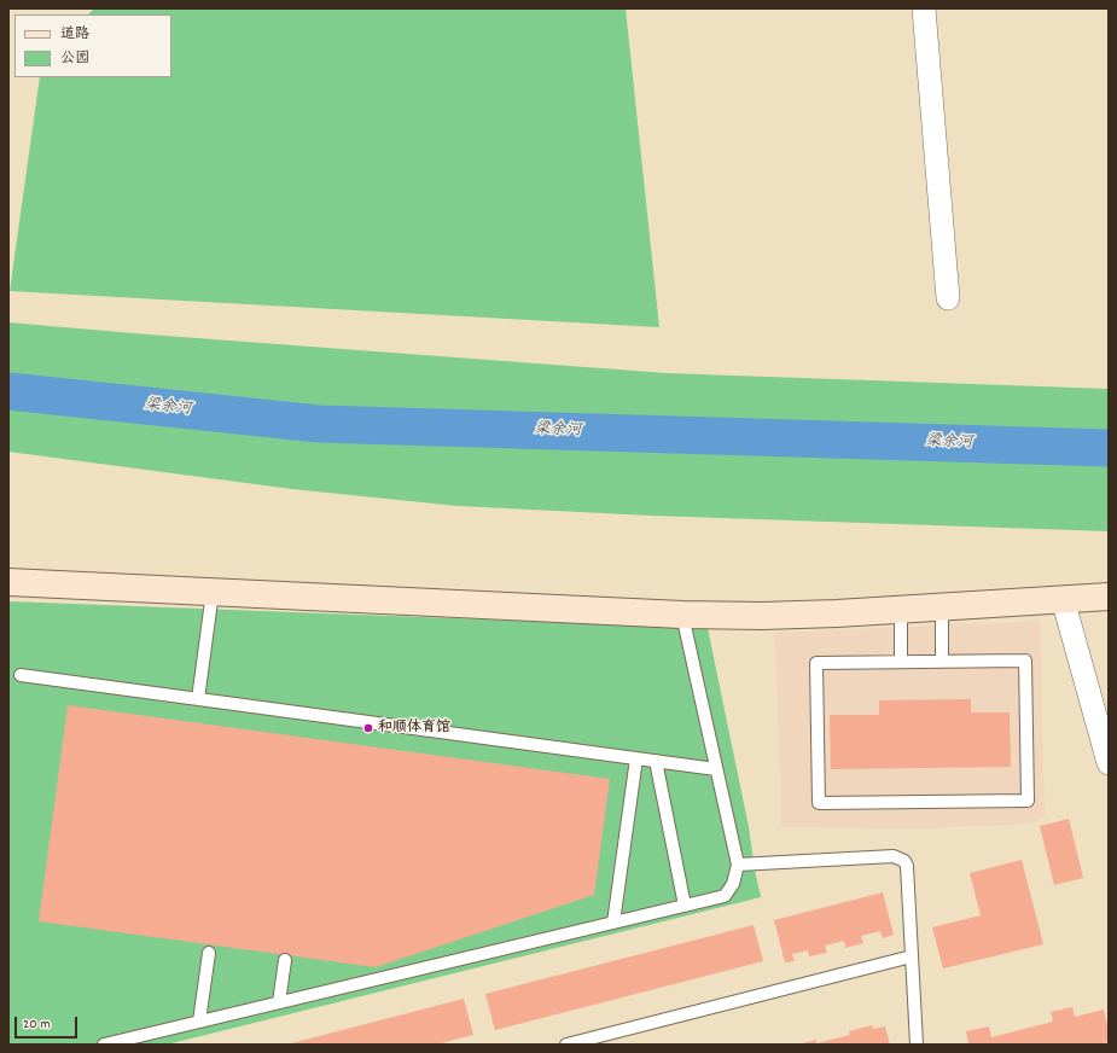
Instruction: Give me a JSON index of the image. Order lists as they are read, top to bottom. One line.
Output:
{"water":["梁余河"],"places":["和顺体育馆"],"legend":["道路","公园"],"scale_bar":"20 m"}
